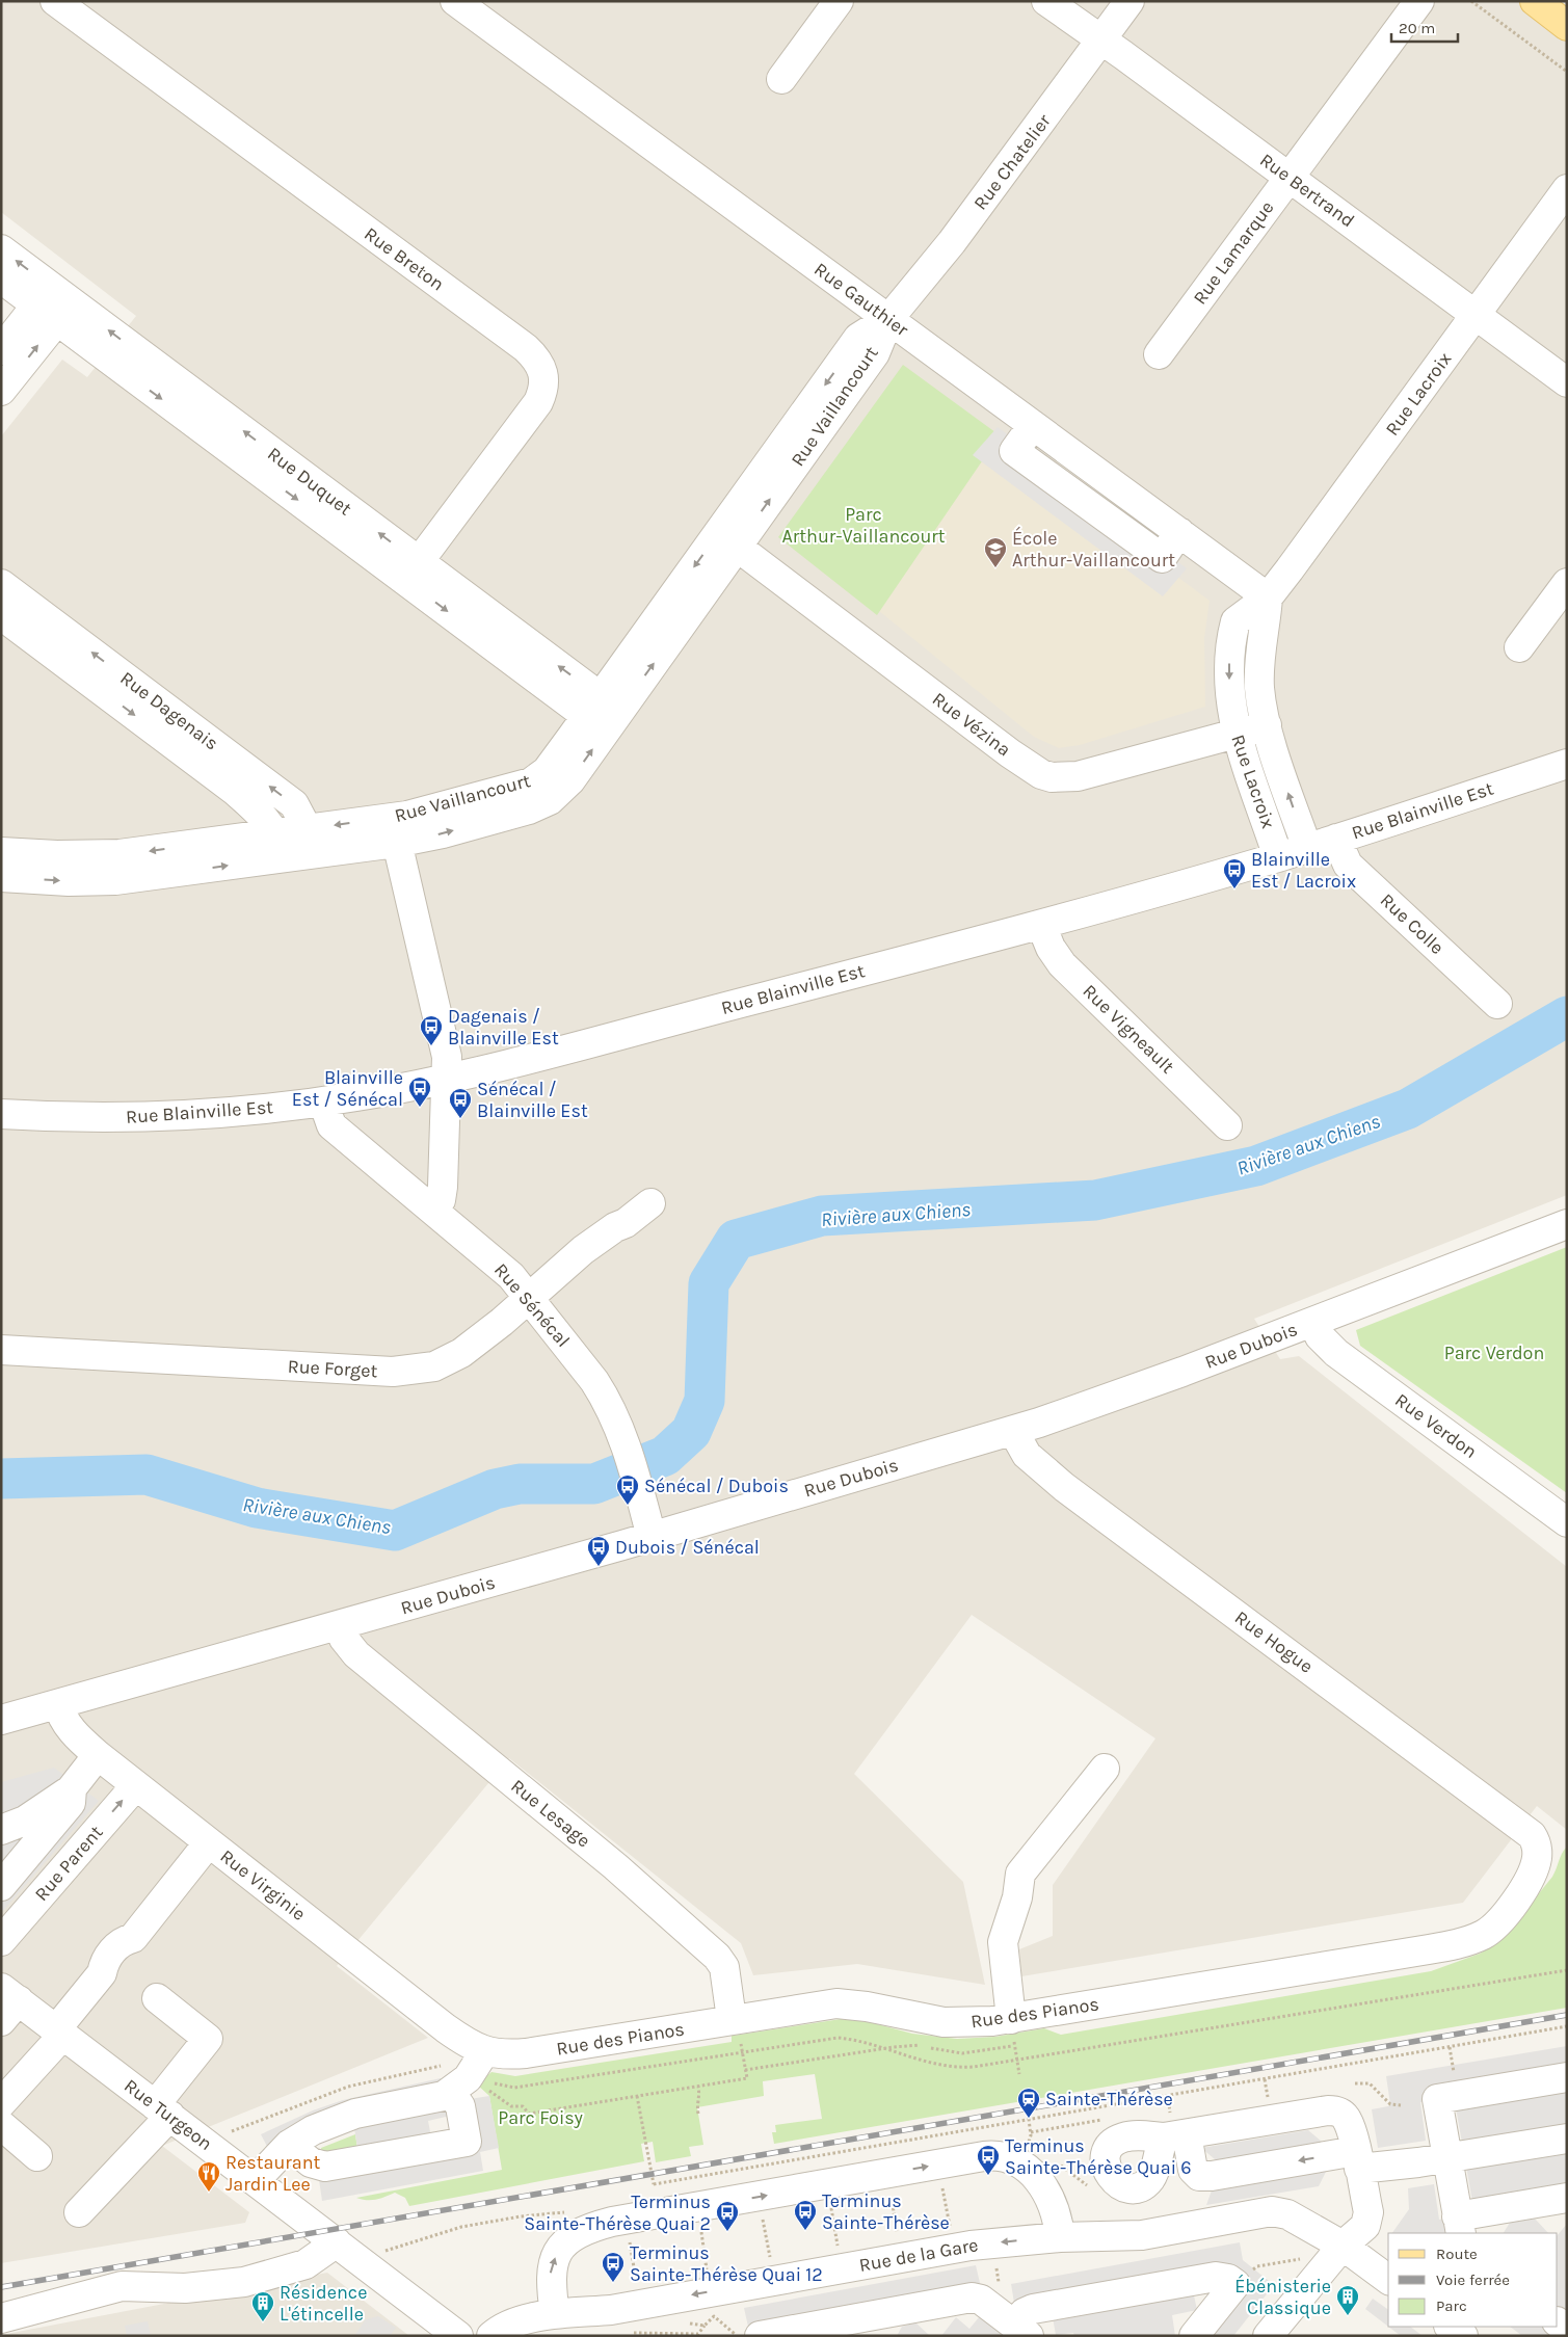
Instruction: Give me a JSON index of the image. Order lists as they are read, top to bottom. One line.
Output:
{"streets":{"street":["Rue Chatelier","Rue Bertrand","Rue Lamarque","Rue Breton","Rue Gauthier","Rue Lacroix","Rue Vaillancourt","Rue Duquet","Rue Dagenais","Rue Vézina","Rue Blainville Est","Rue Colle","Rue Vigneault","Rue Sénécal","Rue Dubois","Rue Forget","Rue Verdon","Rue Hogue","Rue Lesage","Rue Parent","Rue Virginie","Rue des Pianos","Rue Turgeon","Rue de la Gare"]},"crossings":[["Rue Chatelier","Rue Bertrand"],["Rue Chatelier","Rue Gauthier"],["Rue Chatelier","Rue Vaillancourt"],["Rue Bertrand","Rue Lamarque"],["Rue Bertrand","Rue Lacroix"],["Rue Breton","Rue Duquet"],["Rue Gauthier","Rue Lacroix"],["Rue Gauthier","Rue Vaillancourt"],["Rue Lacroix","Rue Vézina"],["Rue Lacroix","Rue Blainville Est"],["Rue Vaillancourt","Rue Duquet"],["Rue Vaillancourt","Rue Dagenais"],["Rue Vaillancourt","Rue Vézina"],["Rue Blainville Est","Rue Colle"],["Rue Blainville Est","Rue Vigneault"],["Rue Blainville Est","Rue Sénécal"],["Rue Sénécal","Rue Dubois"],["Rue Sénécal","Rue Forget"],["Rue Dubois","Rue Verdon"],["Rue Dubois","Rue Hogue"],["Rue Dubois","Rue Lesage"],["Rue Dubois","Rue Virginie"],["Rue Hogue","Rue des Pianos"],["Rue Lesage","Rue des Pianos"],["Rue Parent","Rue Virginie"],["Rue Virginie","Rue des Pianos"]],"water":["Rivière aux Chiens"],"parks":["Parc Arthur-Vaillancourt","Parc Verdon","Parc Foisy"],"places":{"school or university":["École Arthur-Vaillancourt"],"bus stop":["Blainville Est / Lacroix","Dagenais / Blainville Est","Blainville Est / Sénécal","Sénécal / Blainville Est","Sénécal / Dubois","Dubois / Sénécal","Terminus Sainte-Thérèse Quai 6","Terminus Sainte-Thérèse","Terminus Sainte-Thérèse Quai 2","Terminus Sainte-Thérèse Quai 12"],"station":["Sainte-Thérèse"],"restaurant":["Restaurant Jardin Lee"],"building":["Ébénisterie Classique","Résidence L'étincelle"]},"legend":["Route","Voie ferrée","Parc"],"scale_bar":"20 m"}
